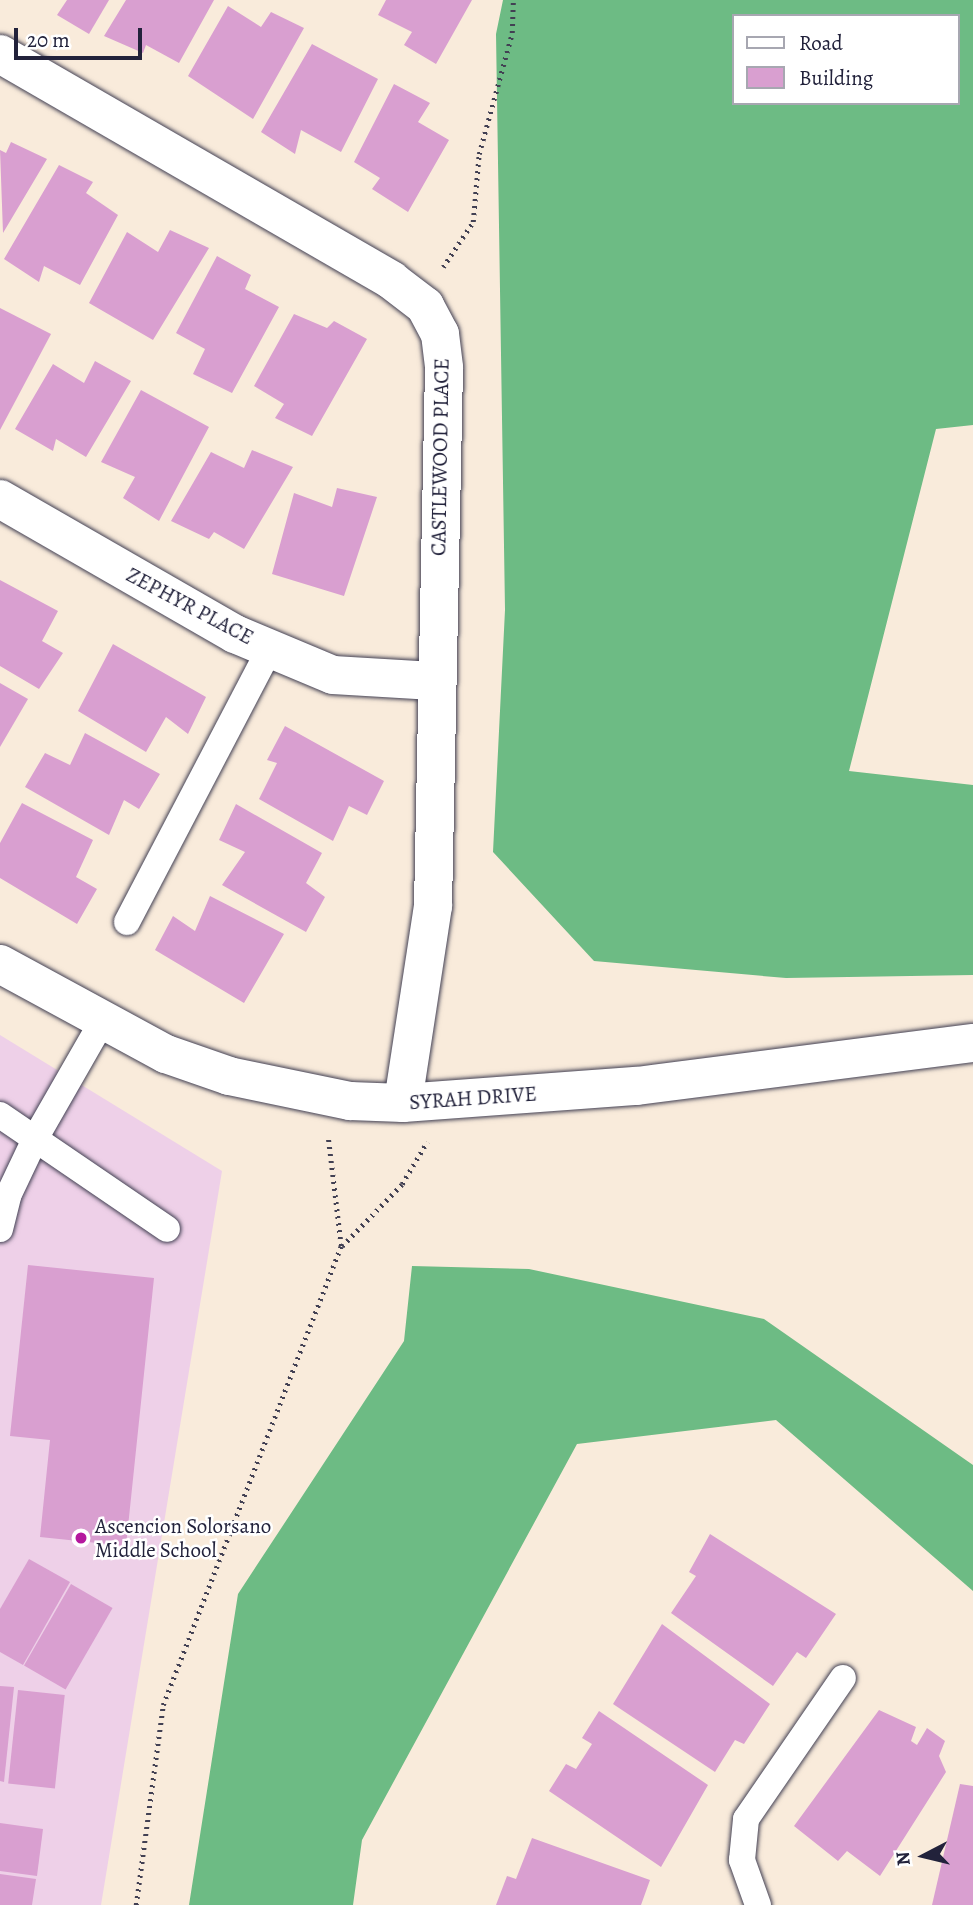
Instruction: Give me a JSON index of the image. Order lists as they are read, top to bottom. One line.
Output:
{"streets":{"street":["CASTLEWOOD PLACE","ZEPHYR PLACE","SYRAH DRIVE"]},"crossings":[["CASTLEWOOD PLACE","ZEPHYR PLACE"],["CASTLEWOOD PLACE","SYRAH DRIVE"]],"places":["Ascencion Solorsano Middle School"],"legend":["Road","Building"],"scale_bar":"20 m","north":"left"}
